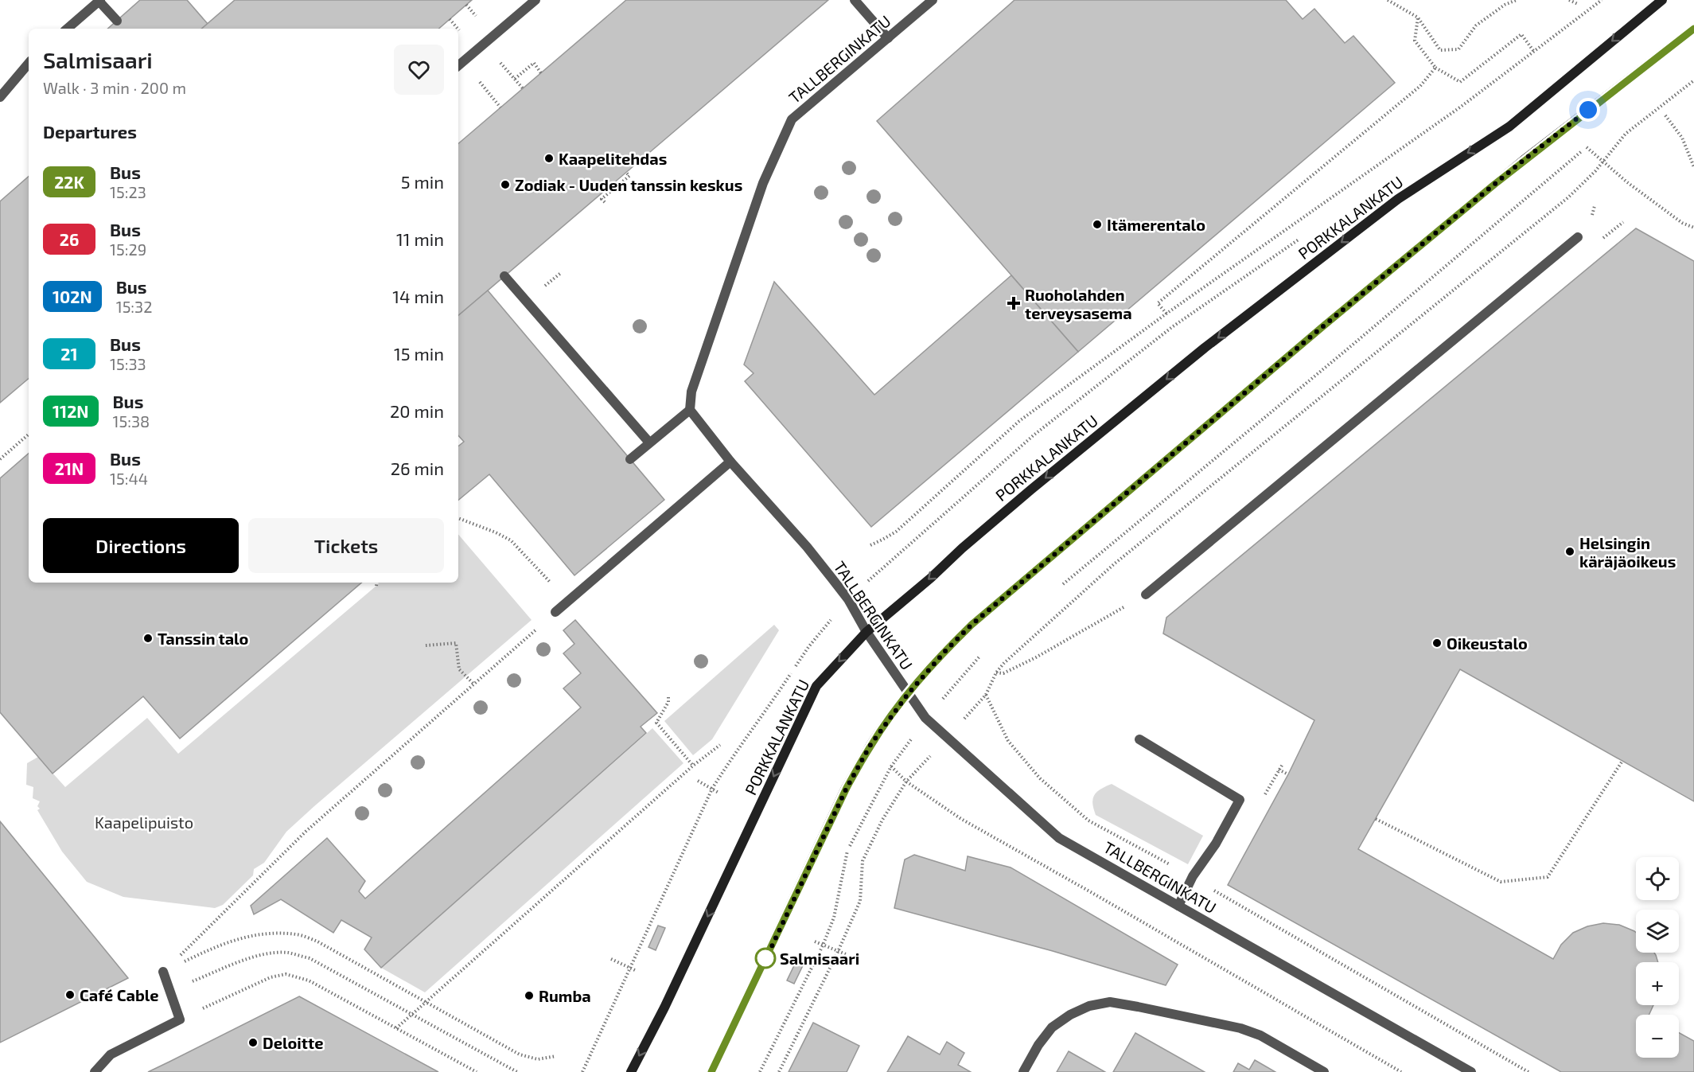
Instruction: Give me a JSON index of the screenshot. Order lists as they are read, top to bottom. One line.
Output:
{"streets":{"main road":["PORKKALANKATU"],"street":["TALLBERGINKATU"]},"crossings":[["TALLBERGINKATU","PORKKALANKATU"]],"parks":["Kaapelipuisto"],"places":{"other":["Kaapelitehdas","Zodiak - Uuden tanssin keskus","Itämerentalo","Helsingin käräjäoikeus","Tanssin talo","Oikeustalo","Salmisaari","Café Cable","Rumba","Deloitte"],"health":["Ruoholahden terveysasema"]},"lines":["bus line 22K"],"page":{"heading":[["Salmisaari","Walk · 3 min · 200 m"],"Departures"],"list":[{"mark":"22K","name":"Bus","note":"15:23","value":"5 min"},{"mark":"26","name":"Bus","note":"15:29","value":"11 min"},{"mark":"102N","name":"Bus","note":"15:32","value":"14 min"},{"mark":"21","name":"Bus","note":"15:33","value":"15 min"},{"mark":"112N","name":"Bus","note":"15:38","value":"20 min"},{"mark":"21N","name":"Bus","note":"15:44","value":"26 min"}],"buttons":["Directions","Tickets"],"map_buttons":["+","−"]}}
